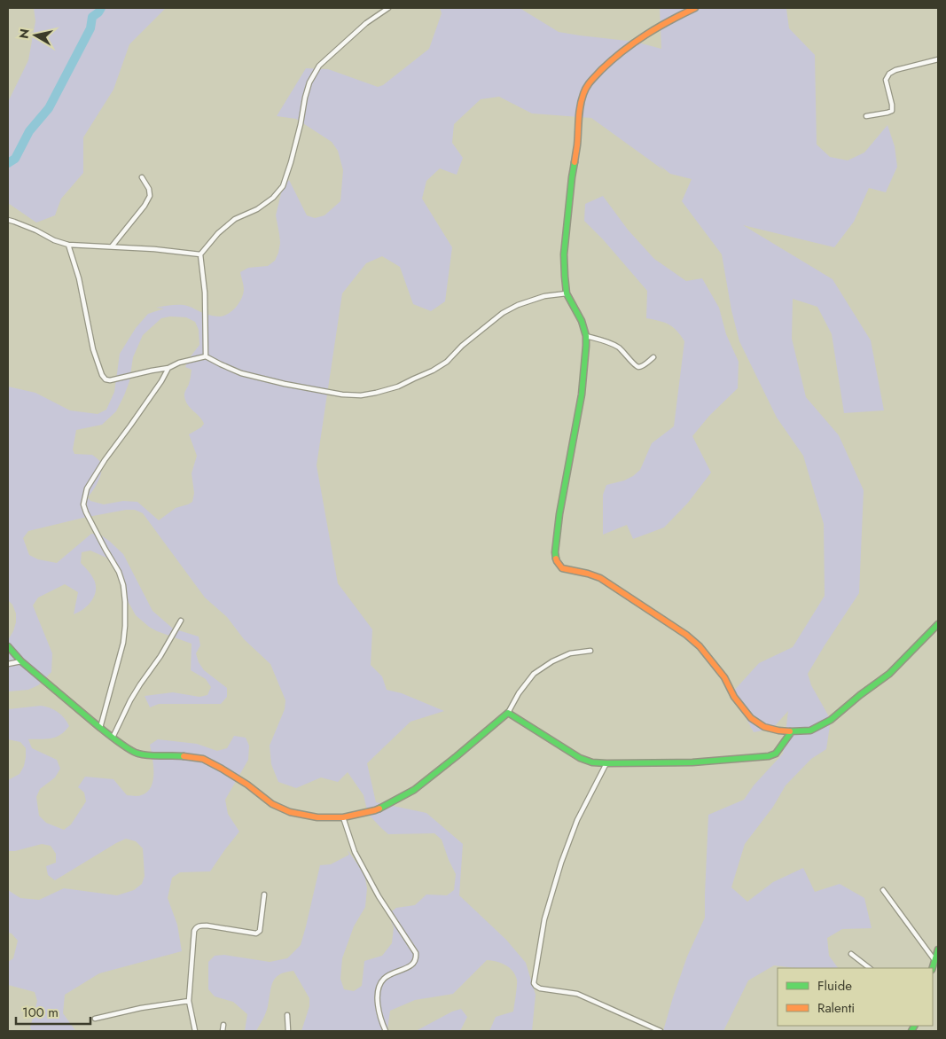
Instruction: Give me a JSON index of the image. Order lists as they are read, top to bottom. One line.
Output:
{"legend":["Fluide","Ralenti"],"scale_bar":"100 m","north":"left"}
